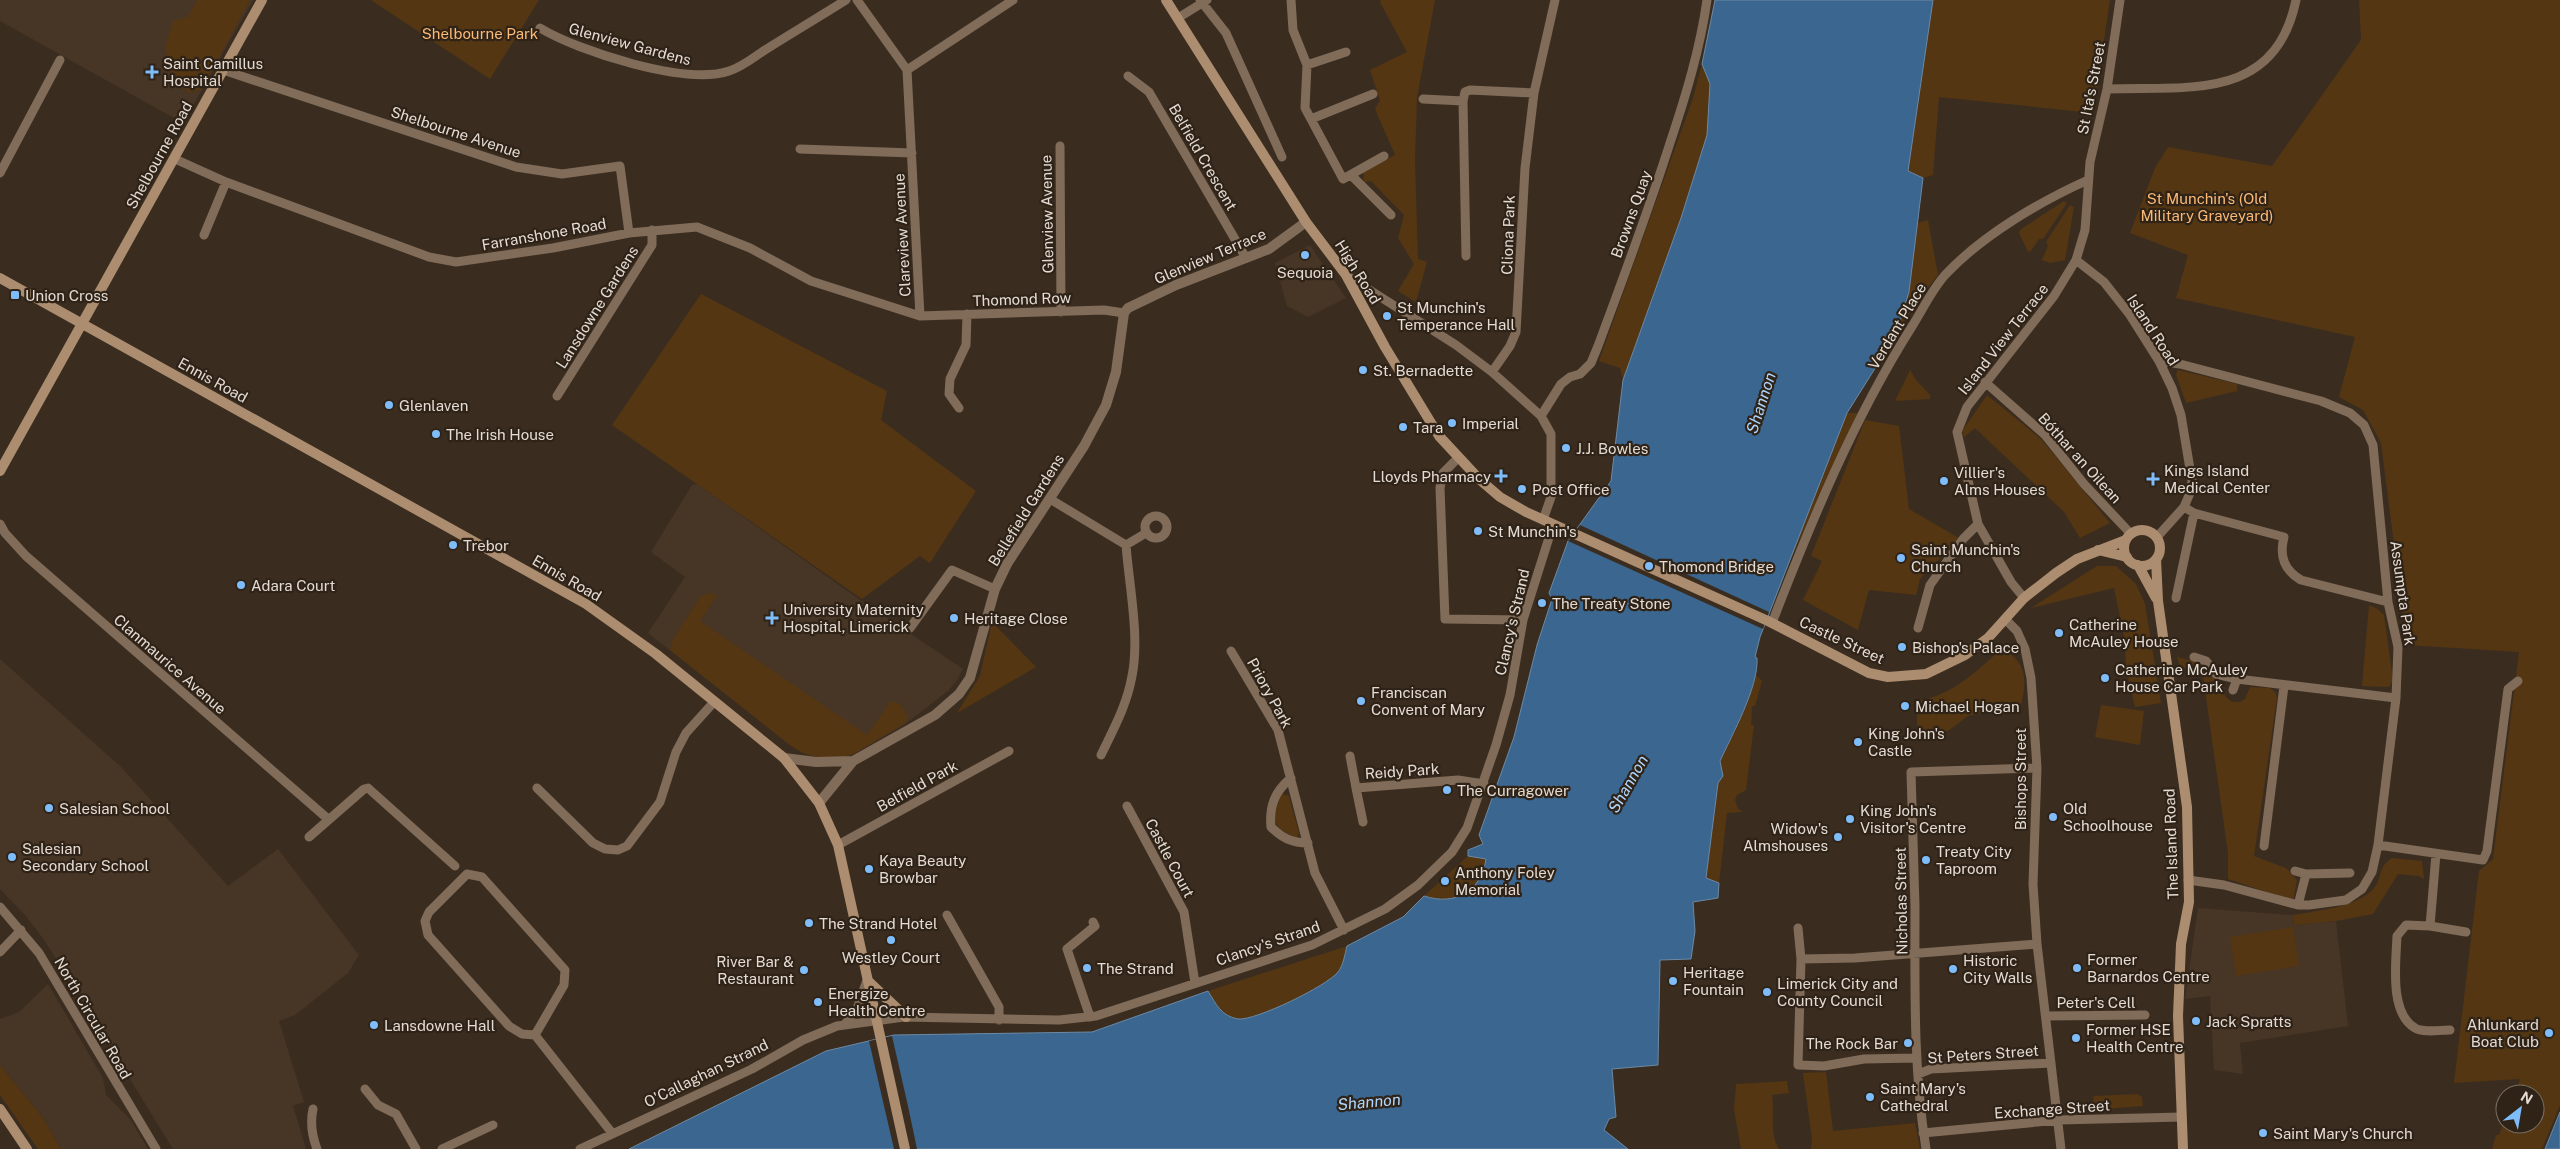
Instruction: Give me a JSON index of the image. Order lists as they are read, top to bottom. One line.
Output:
{"streets":{"main road":["Shelbourne Road","High Road","Ennis Road","Castle Street","The Island Road"],"street":["Glenview Gardens","St Ita's Street","Shelbourne Avenue","Belfield Crescent","Glenview Avenue","Browns Quay","Farranshone Road","Clareview Avenue","Cliona Park","Glenview Terrace","Thomond Row","Lansdowne Gardens","Verdant Place","Island Road","Island View Terrace","Bóthar an Oilean","Bellefield Gardens","Assumpta Park","Clancy's Strand","Clanmaurice Avenue","Priory Park","Reidy Park","Bishops Street","Belfield Park","Castle Court","Nicholas Street","Peter's Cell","North Circular Road","St Peters Street","O'Callaghan Strand","Exchange Street"]},"crossings":[["St Ita's Street","Verdant Place"],["Shelbourne Avenue","Shelbourne Road"],["Shelbourne Avenue","Farranshone Road"],["Shelbourne Road","Farranshone Road"],["Shelbourne Road","Ennis Road"],["Belfield Crescent","Glenview Terrace"],["Glenview Avenue","Thomond Row"],["Farranshone Road","Clareview Avenue"],["Farranshone Road","Thomond Row"],["Farranshone Road","Lansdowne Gardens"],["Clareview Avenue","Thomond Row"],["Glenview Terrace","High Road"],["Glenview Terrace","Thomond Row"],["Glenview Terrace","Bellefield Gardens"],["High Road","Verdant Place"],["High Road","Clancy's Strand"],["High Road","Castle Street"],["Thomond Row","Bellefield Gardens"],["Verdant Place","Castle Street"],["Island Road","Island View Terrace"],["Island Road","Bóthar an Oilean"],["Island Road","Assumpta Park"],["Island Road","Castle Street"],["Island Road","The Island Road"],["Island View Terrace","Bóthar an Oilean"],["Island View Terrace","Castle Street"],["Ennis Road","Bellefield Gardens"],["Ennis Road","Clancy's Strand"],["Ennis Road","Belfield Park"],["Ennis Road","O'Callaghan Strand"],["Bóthar an Oilean","Castle Street"],["Bóthar an Oilean","The Island Road"],["Assumpta Park","The Island Road"],["Clancy's Strand","Priory Park"],["Clancy's Strand","Reidy Park"],["Clancy's Strand","Castle Court"],["Clancy's Strand","O'Callaghan Strand"],["Castle Street","Bishops Street"],["Castle Street","The Island Road"],["Bishops Street","Nicholas Street"],["Bishops Street","Peter's Cell"],["Bishops Street","St Peters Street"],["The Island Road","Exchange Street"],["Nicholas Street","St Peters Street"],["Nicholas Street","Exchange Street"]],"water":["Shannon"],"parks":["Shelbourne Park","St Munchin's (Old Military Graveyard)"],"places":{"health":["Saint Camillus Hospital","Lloyds Pharmacy","Kings Island Medical Center","University Maternity Hospital, Limerick"],"other":["Sequoia","St Munchin's Temperance Hall","St. Bernadette","Glenlaven","Imperial","Tara","The Irish House","J.J. Bowles","Villier's Alms Houses","Post Office","St Munchin's","Trebor","Saint Munchin's Church","Thomond Bridge","Adara Court","The Treaty Stone","Heritage Close","Catherine McAuley House","Bishop's Palace","Catherine McAuley House Car Park","Franciscan Convent of Mary","Michael Hogan","King John's Castle","The Curragower","Salesian School","Old Schoolhouse","King John's Visitor's Centre","Widow's Almshouses","Salesian Secondary School","Treaty City Taproom","Kaya Beauty Browbar","Anthony Foley Memorial","The Strand Hotel","Westley Court","The Strand","Former Barnardos Centre","Historic City Walls","River Bar & Restaurant","Heritage Fountain","Limerick City and County Council","Energize Health Centre","Jack Spratts","Lansdowne Hall","Ahlunkard Boat Club","Former HSE Health Centre","The Rock Bar","Saint Mary's Cathedral","Saint Mary's Church"],"transit":["Union Cross"]},"north":"top right"}
